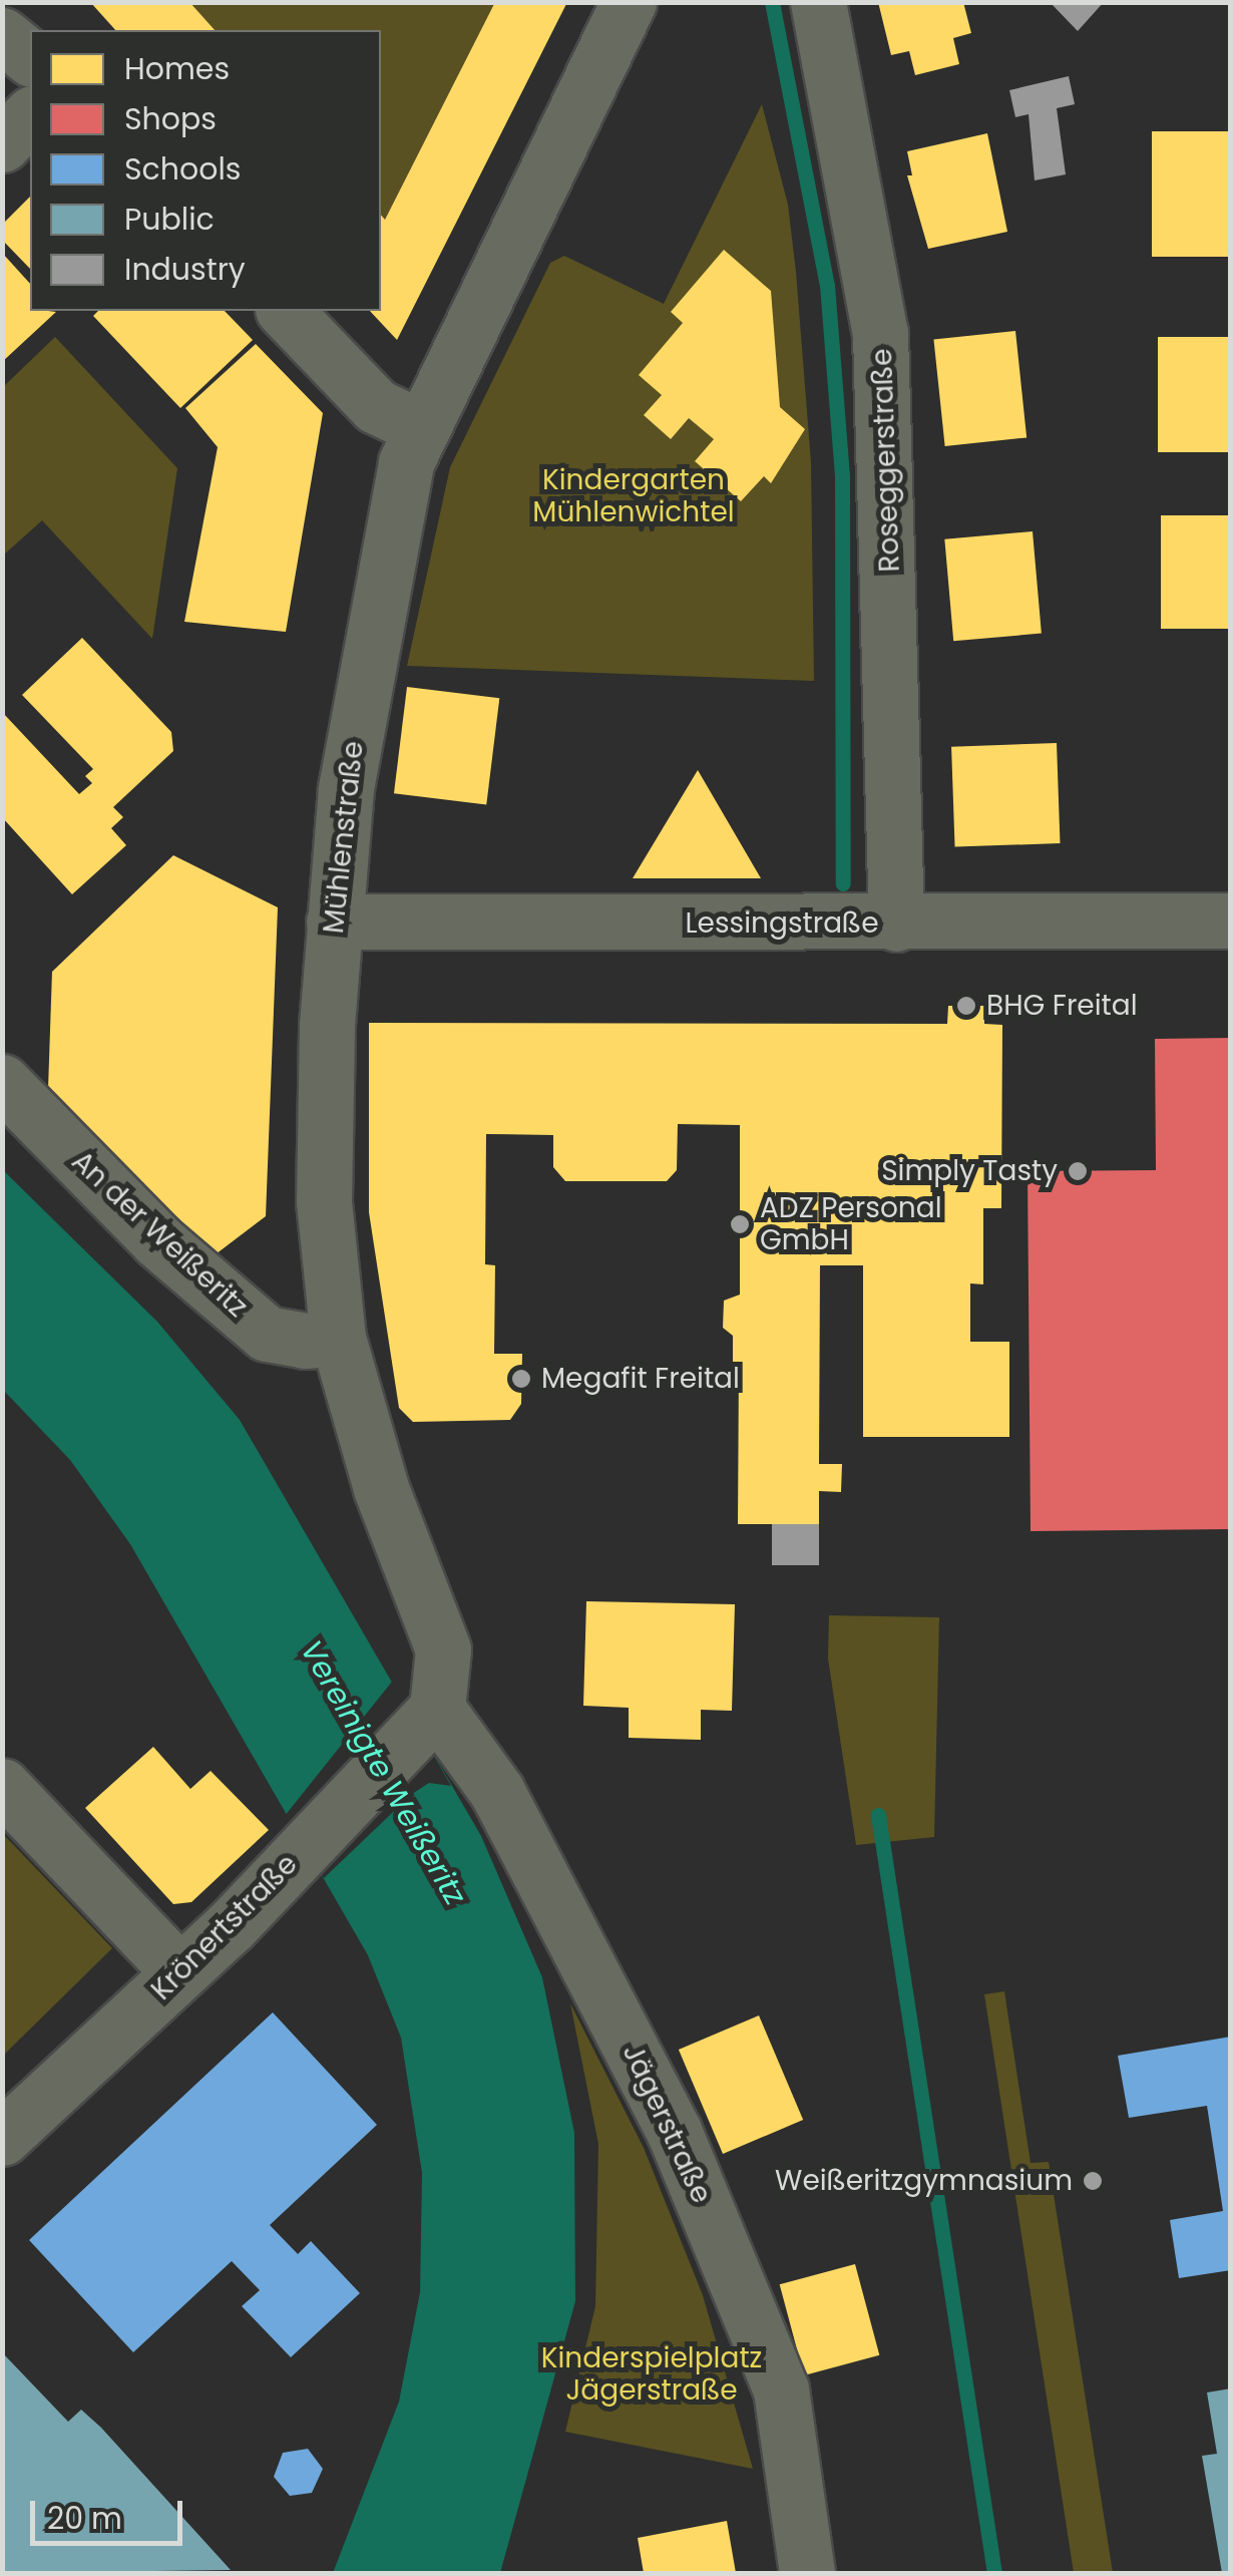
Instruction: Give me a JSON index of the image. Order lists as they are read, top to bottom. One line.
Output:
{"streets":{"street":["Roseggerstraße","Mühlenstraße","Lessingstraße","An der Weißeritz","Krönertstraße","Jägerstraße"]},"crossings":[["Roseggerstraße","Lessingstraße"],["Mühlenstraße","Lessingstraße"],["Mühlenstraße","An der Weißeritz"],["Mühlenstraße","Krönertstraße"],["Mühlenstraße","Jägerstraße"],["Krönertstraße","Jägerstraße"]],"water":["Vereinigte Weißeritz"],"parks":["Kindergarten Mühlenwichtel","Kinderspielplatz Jägerstraße"],"places":["BHG Freital","Simply Tasty","ADZ Personal GmbH","Megafit Freital","Weißeritzgymnasium"],"legend":["Homes","Shops","Schools","Public","Industry"],"scale_bar":"20 m"}
